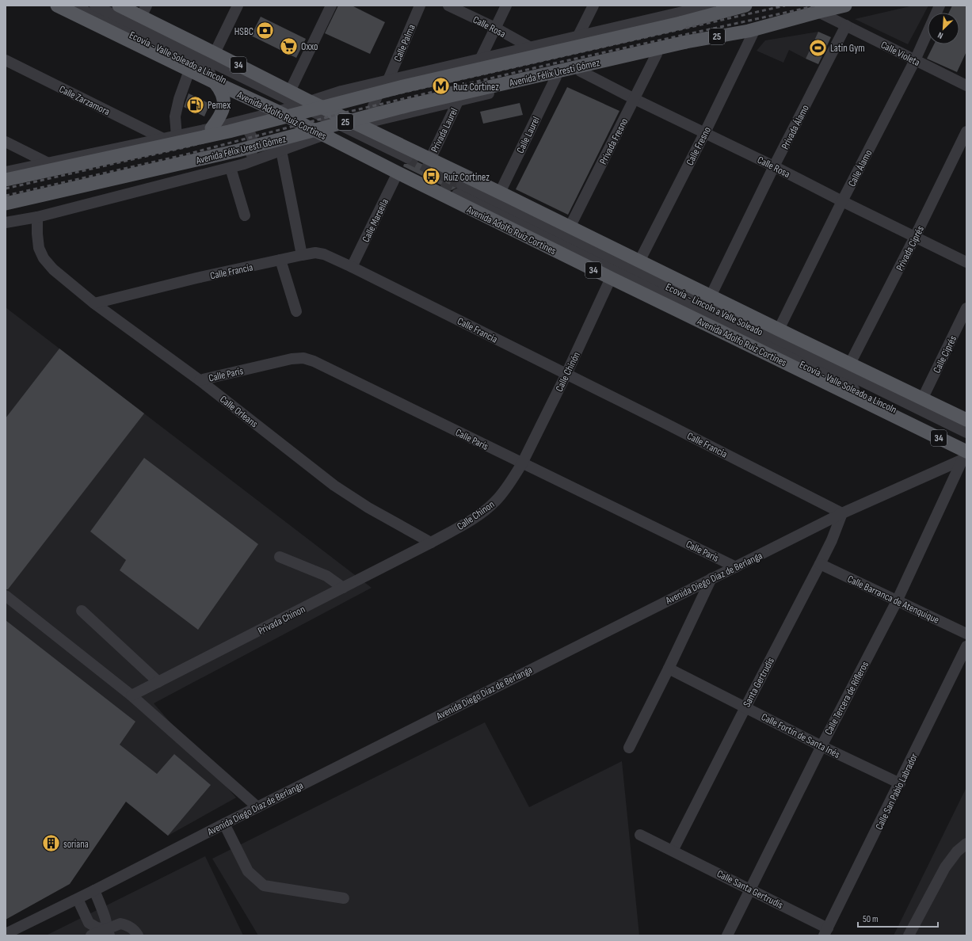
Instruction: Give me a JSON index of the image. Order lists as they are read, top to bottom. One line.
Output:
{"streets":{"main road":["25","34","Avenida Félix Uresti Gómez","Avenida Adolfo Ruíz Cortines"],"street":["Calle Rosa","Calle Palma","Calle Violeta","Ecovía - Valle Soleado a Lincoln","Calle Zarzamora","Privada Álamo","Privada Laurel","Calle Laurel","Privada Fresno","Calle Fresno","Calle Álamo","Calle Marsella","Privada Ciprés","Calle Francia","Ecovía - Lincoln a Valle Soleado","Calle Ciprés","Calle Chinón","Calle París","Calle Orleans","Calle Chinon","Avenida Diego Díaz de Berlanga","Calle Barranca de Atenquique","Privada Chinon","Santa Gertrudis","Calle Tercera de Rifleros","Calle Fortín de Santa Inés","Calle San Pablo Labrador","Calle Santa Gertrudis"]},"crossings":[["Calle Rosa","Privada Álamo"],["Calle Rosa","Privada Fresno"],["Calle Rosa","Calle Fresno"],["Calle Rosa","Calle Álamo"],["Calle Rosa","Privada Ciprés"],["Calle Violeta","Avenida Félix Uresti Gómez"],["Calle Violeta","Privada Álamo"],["Calle Violeta","Calle Álamo"],["Ecovía - Valle Soleado a Lincoln","Avenida Adolfo Ruíz Cortines"],["Ecovía - Valle Soleado a Lincoln","Ecovía - Lincoln a Valle Soleado"],["34","Privada Álamo"],["34","Privada Laurel"],["34","Calle Laurel"],["34","Privada Fresno"],["34","Calle Fresno"],["34","Calle Álamo"],["34","Privada Ciprés"],["34","Calle Ciprés"],["Avenida Félix Uresti Gómez","Calle Fresno"],["Avenida Adolfo Ruíz Cortines","Calle Marsella"],["Avenida Adolfo Ruíz Cortines","Calle Chinón"],["Avenida Adolfo Ruíz Cortines","Avenida Diego Díaz de Berlanga"],["Avenida Adolfo Ruíz Cortines","Calle Tercera de Rifleros"],["Calle Marsella","Calle Francia"],["Calle Francia","Calle Chinón"],["Calle Francia","Calle Orleans"],["Calle Francia","Avenida Diego Díaz de Berlanga"],["Calle Francia","Santa Gertrudis"],["Calle Chinón","Calle París"],["Calle Chinón","Calle Chinon"],["Calle París","Calle Orleans"],["Calle París","Calle Chinon"],["Calle París","Avenida Diego Díaz de Berlanga"],["Calle Orleans","Calle Chinon"],["Calle Orleans","Privada Chinon"],["Calle Chinon","Privada Chinon"],["Avenida Diego Díaz de Berlanga","Santa Gertrudis"],["Avenida Diego Díaz de Berlanga","Calle Tercera de Rifleros"],["Calle Barranca de Atenquique","Santa Gertrudis"],["Calle Barranca de Atenquique","Calle Tercera de Rifleros"],["Santa Gertrudis","Calle Fortín de Santa Inés"],["Santa Gertrudis","Calle Santa Gertrudis"],["Calle Tercera de Rifleros","Calle Fortín de Santa Inés"],["Calle Tercera de Rifleros","Calle Santa Gertrudis"],["Calle Fortín de Santa Inés","Calle San Pablo Labrador"],["Calle San Pablo Labrador","Calle Santa Gertrudis"]],"places":{"bank":["HSBC"],"supermarket":["Oxxo"],"sports":["Latin Gym"],"metro station":["Ruiz Cortinez"],"fuel station":["Pemex"],"bus stop":["Ruíz Cortinez"],"building":["soriana"]},"scale_bar":"50 m","north":"bottom left"}
